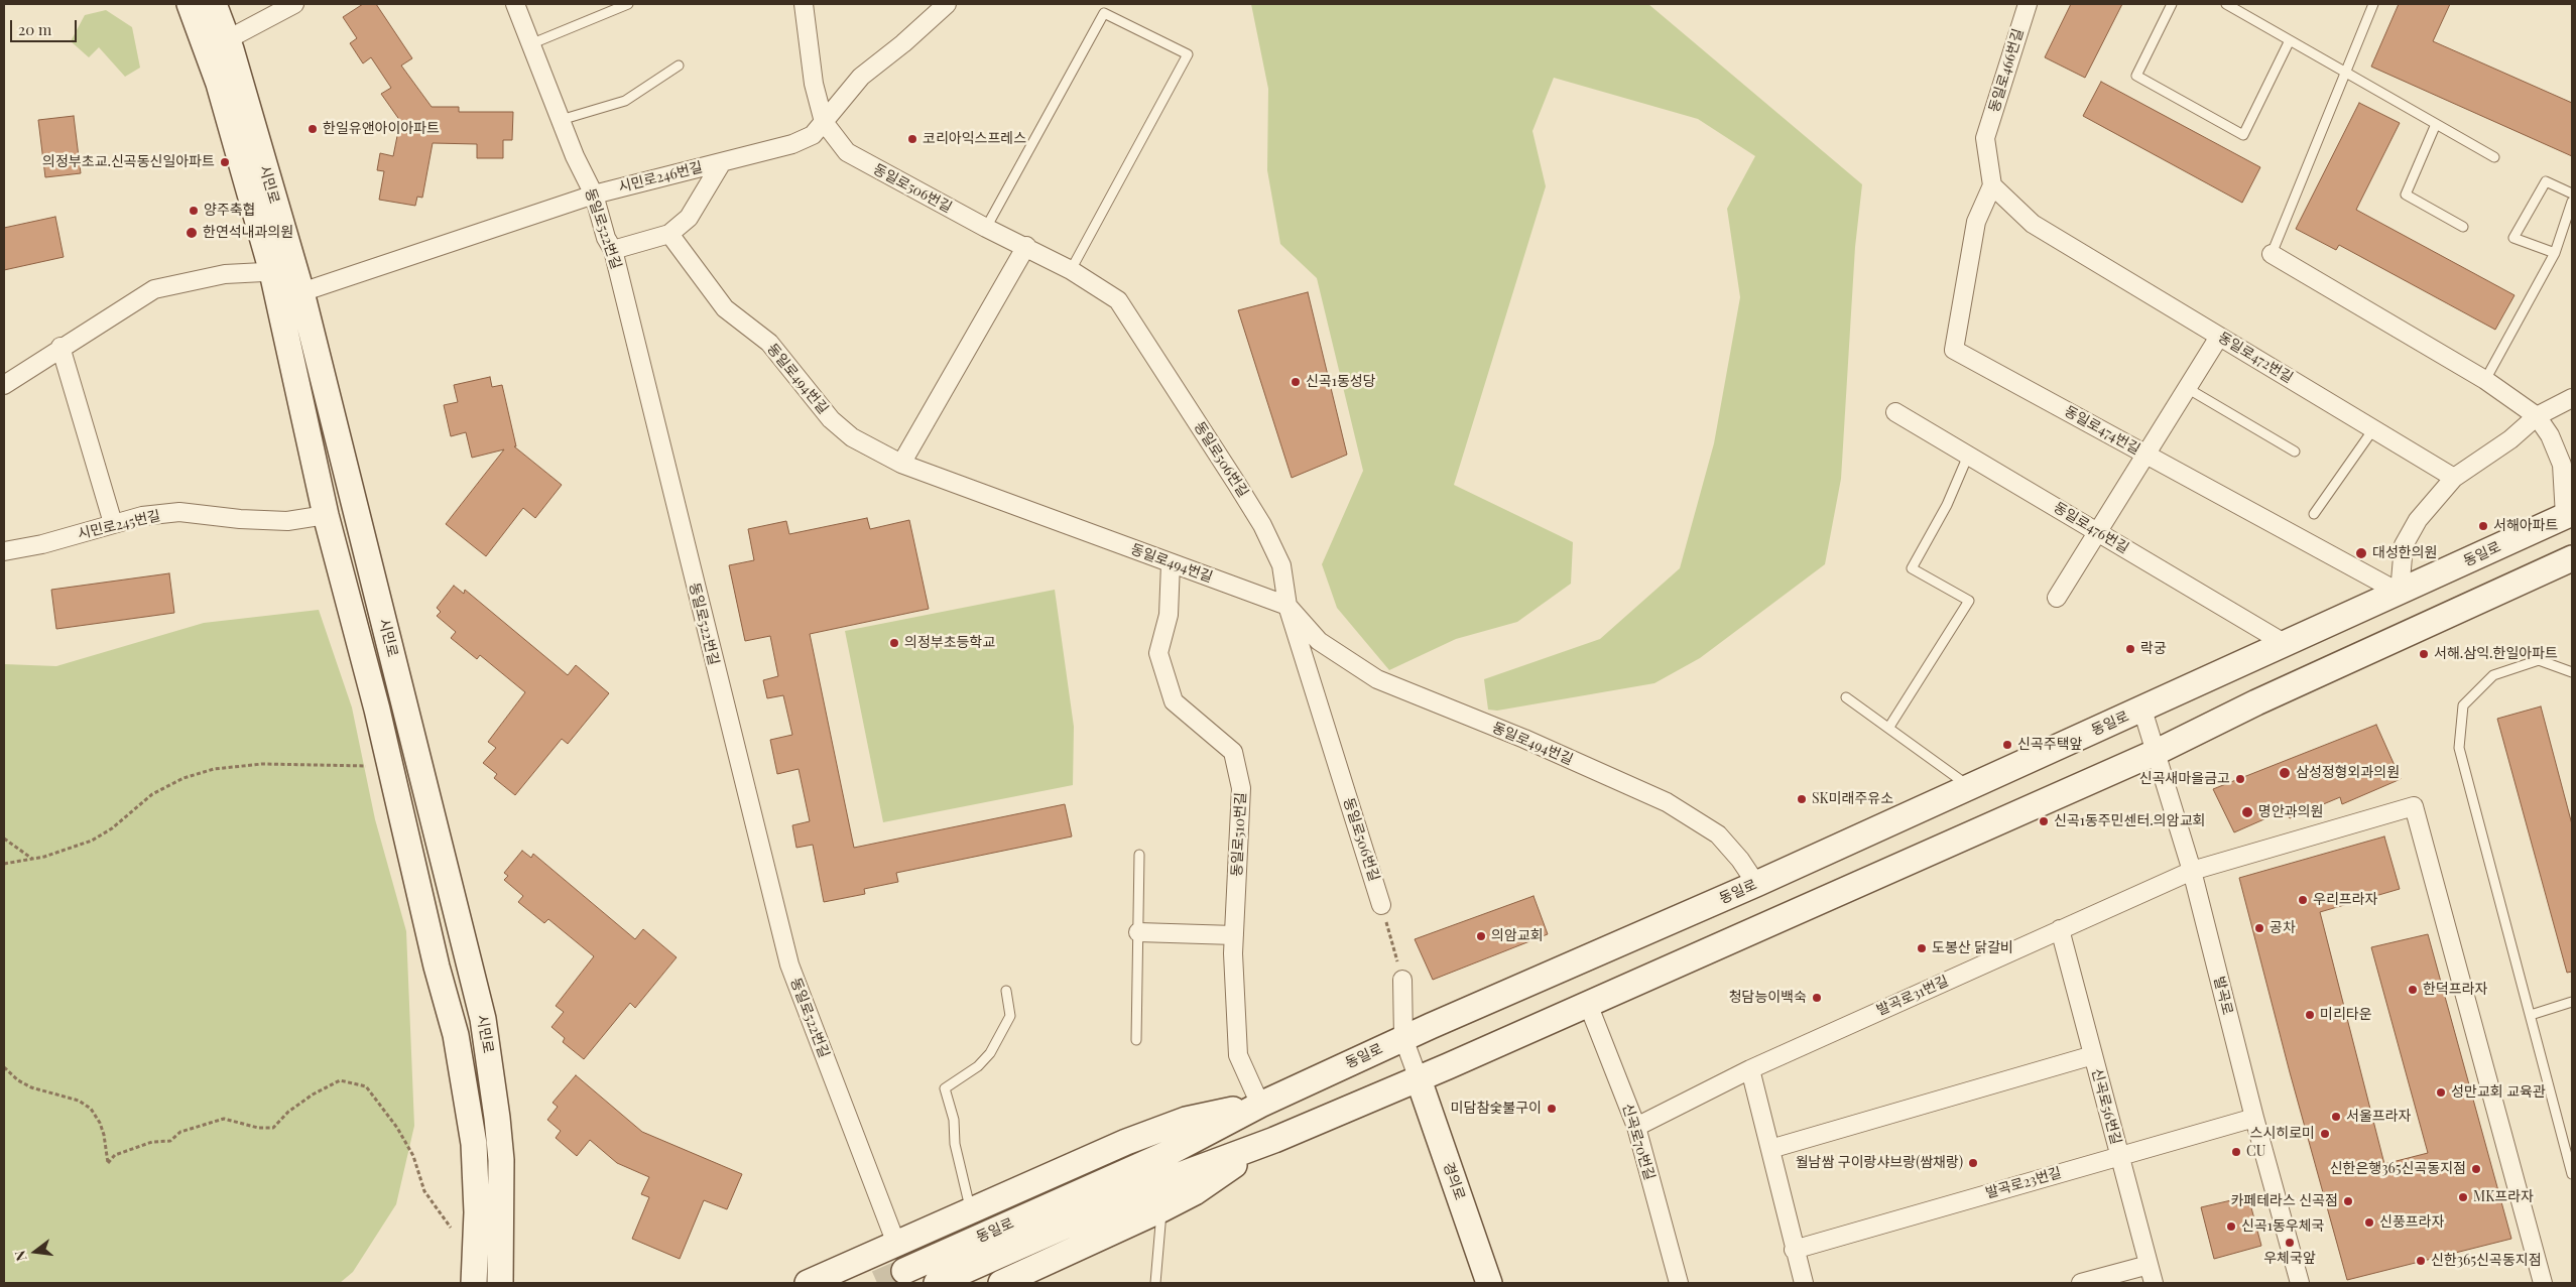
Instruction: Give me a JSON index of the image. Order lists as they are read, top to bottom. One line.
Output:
{"streets":{"street":["동일로466번길","시민로246번길","시민로","동일로506번길","동일로522번길","동일로472번길","동일로494번길","동일로474번길","시민로245번길","동일로476번길","동일로","동일로510번길","발곡로31번길","발곡로","신곡로56번길","신곡로70번길","경의로","발곡로23번길"]},"crossings":[["동일로466번길","동일로472번길"],["동일로466번길","동일로474번길"],["시민로246번길","시민로"],["시민로246번길","동일로506번길"],["시민로246번길","동일로522번길"],["시민로","시민로245번길"],["동일로506번길","동일로494번길"],["동일로472번길","동일로474번길"],["동일로494번길","동일로"],["동일로494번길","동일로510번길"],["동일로474번길","동일로"],["동일로476번길","동일로"],["동일로","동일로510번길"],["동일로","발곡로"],["동일로","신곡로70번길"],["동일로","경의로"],["발곡로31번길","발곡로"],["발곡로31번길","신곡로56번길"],["발곡로31번길","신곡로70번길"],["발곡로","발곡로23번길"],["신곡로56번길","발곡로23번길"]],"places":["한일유앤아이아파트","코리아익스프레스","의정부초교.신곡동신일아파트","양주축협","한연석내과의원","신곡1동성당","서해아파트","대성한의원","의정부초등학교","락궁","서해.삼익.한일아파트","신곡주택앞","삼성정형외과의원","신곡새마을금고","SK미래주유소","명안과의원","신곡1동주민센터.의암교회","우리프라자","공차","의암교회","도봉산 닭갈비","한덕프라자","청담능이백숙","미리타운","성만교회 교육관","미담참숯불구이","서울프라자","스시히로미","CU","월남쌈 구이랑샤브랑(쌈채랑)","신한은행365신곡동지점","MK프라자","카페테라스 신곡점","신풍프라자","신곡1동우체국","우체국앞","신한365신곡동지점"],"scale_bar":"20 m","north":"left"}
